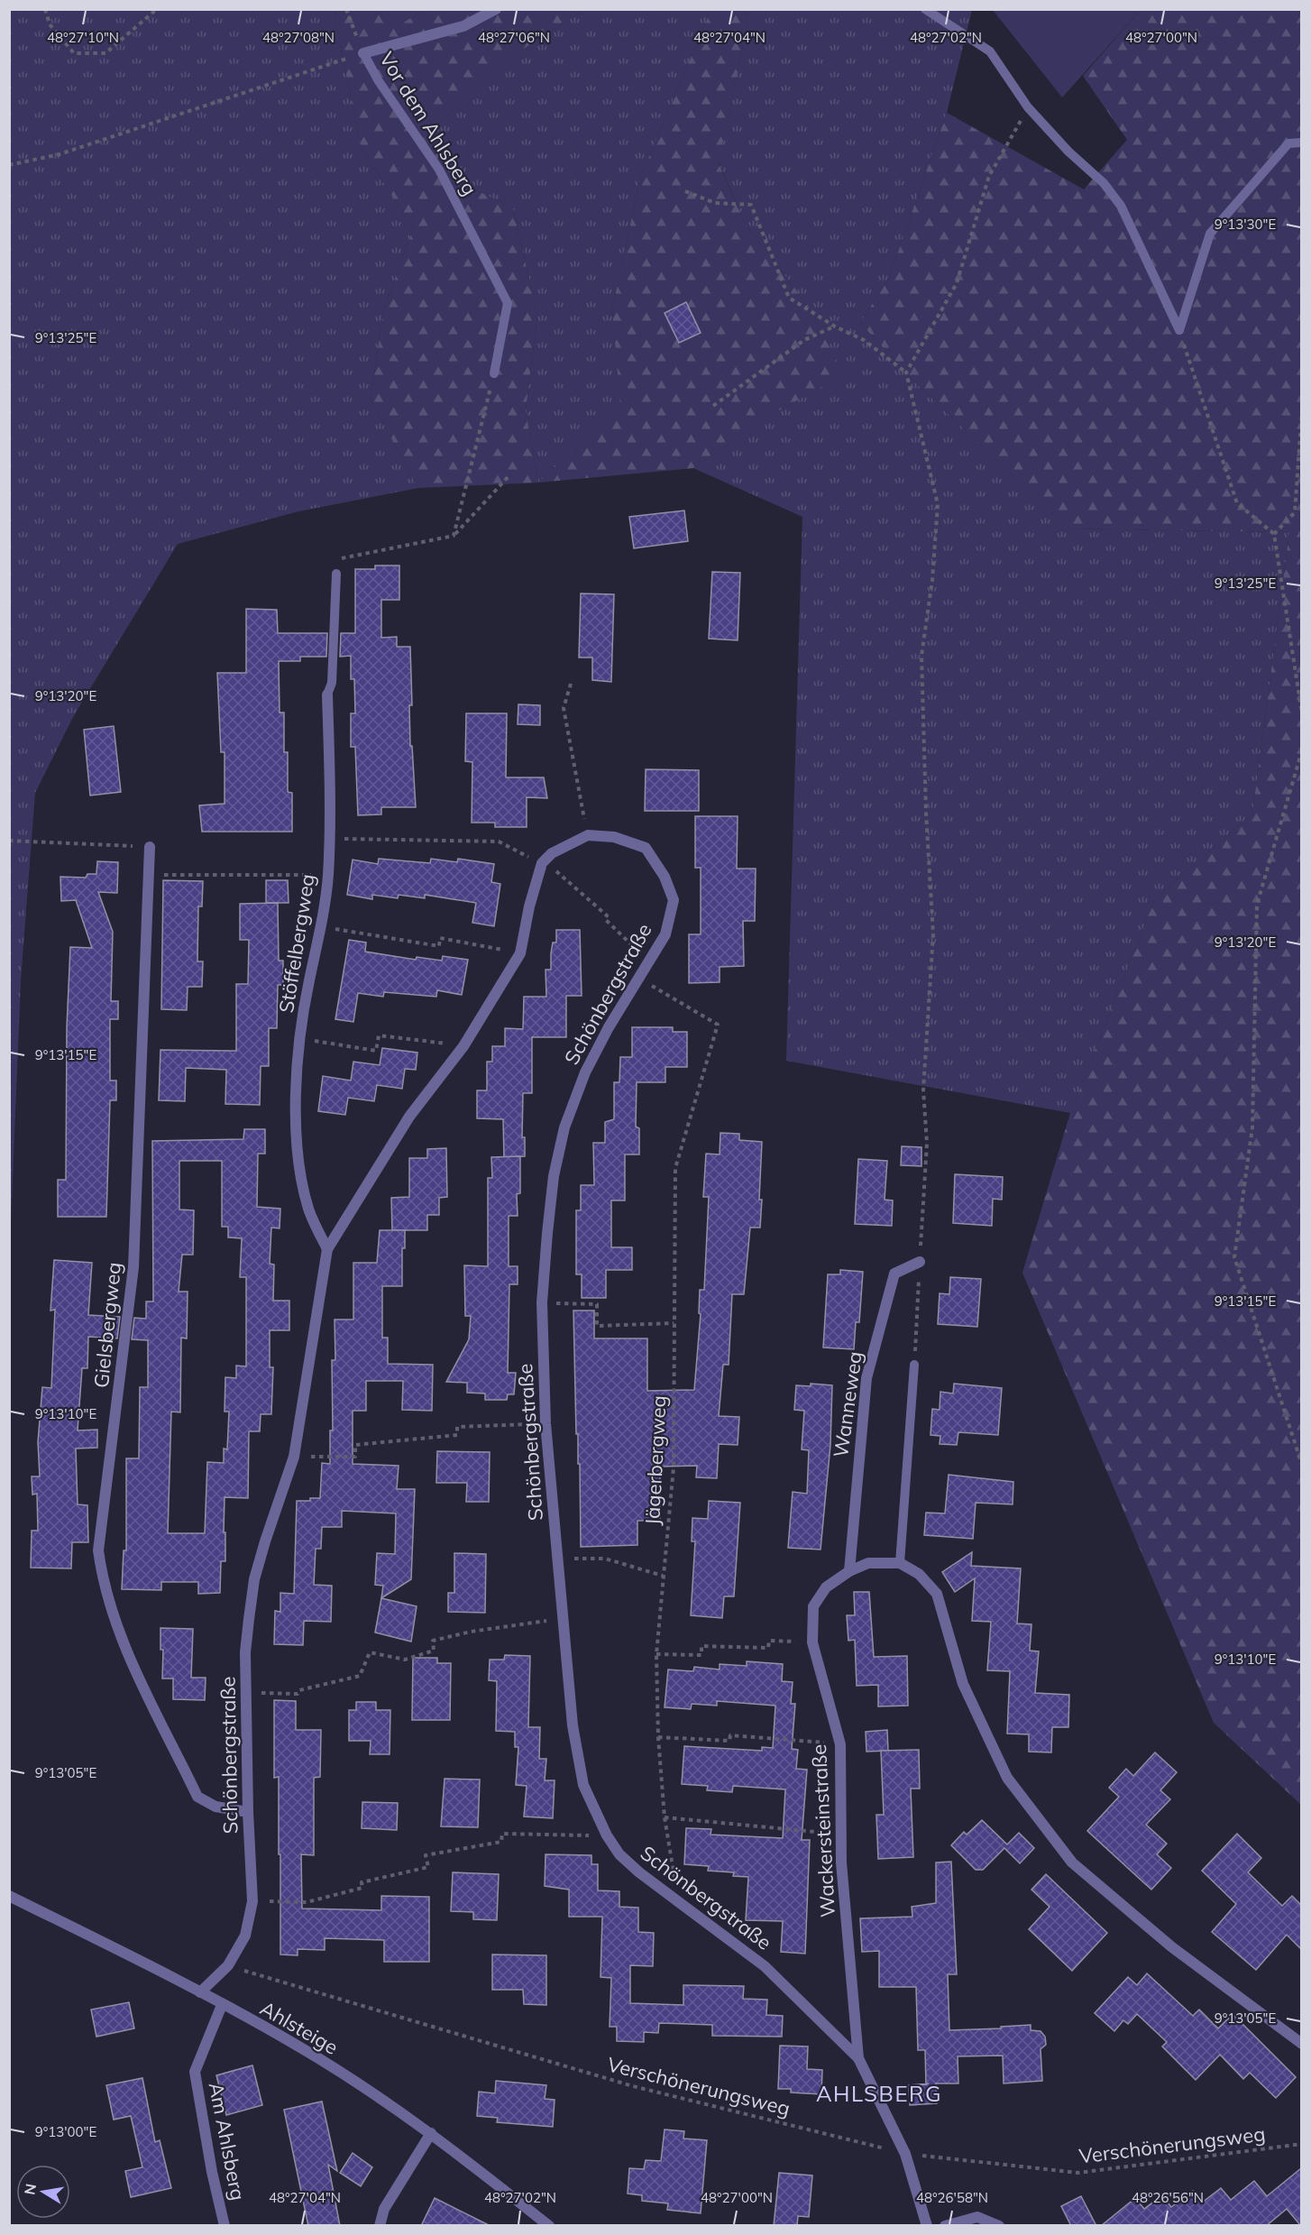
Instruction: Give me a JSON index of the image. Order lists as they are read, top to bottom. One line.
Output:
{"streets":{"street":["Vor dem Ahlsberg","Stöffelbergweg","Schönbergstraße","Gielsbergweg","Wanneweg","Wackersteinstraße","Ahlsteige","Am Ahlsberg"],"path":["Jägerbergweg","Verschönerungsweg"]},"crossings":[["Stöffelbergweg","Schönbergstraße"],["Schönbergstraße","Gielsbergweg"],["Schönbergstraße","Jägerbergweg"],["Schönbergstraße","Wackersteinstraße"],["Schönbergstraße","Ahlsteige"],["Schönbergstraße","Verschönerungsweg"],["Wanneweg","Wackersteinstraße"],["Ahlsteige","Am Ahlsberg"]],"districts":["AHLSBERG"],"north":"left","coordinates":["48°27'10\"N","48°27'08\"N","48°27'06\"N","48°27'04\"N","48°27'02\"N","48°27'00\"N","9°13'30\"E","9°13'25\"E","9°13'20\"E","9°13'15\"E","9°13'10\"E","9°13'05\"E","9°13'00\"E","48°26'58\"N","48°26'56\"N"]}
